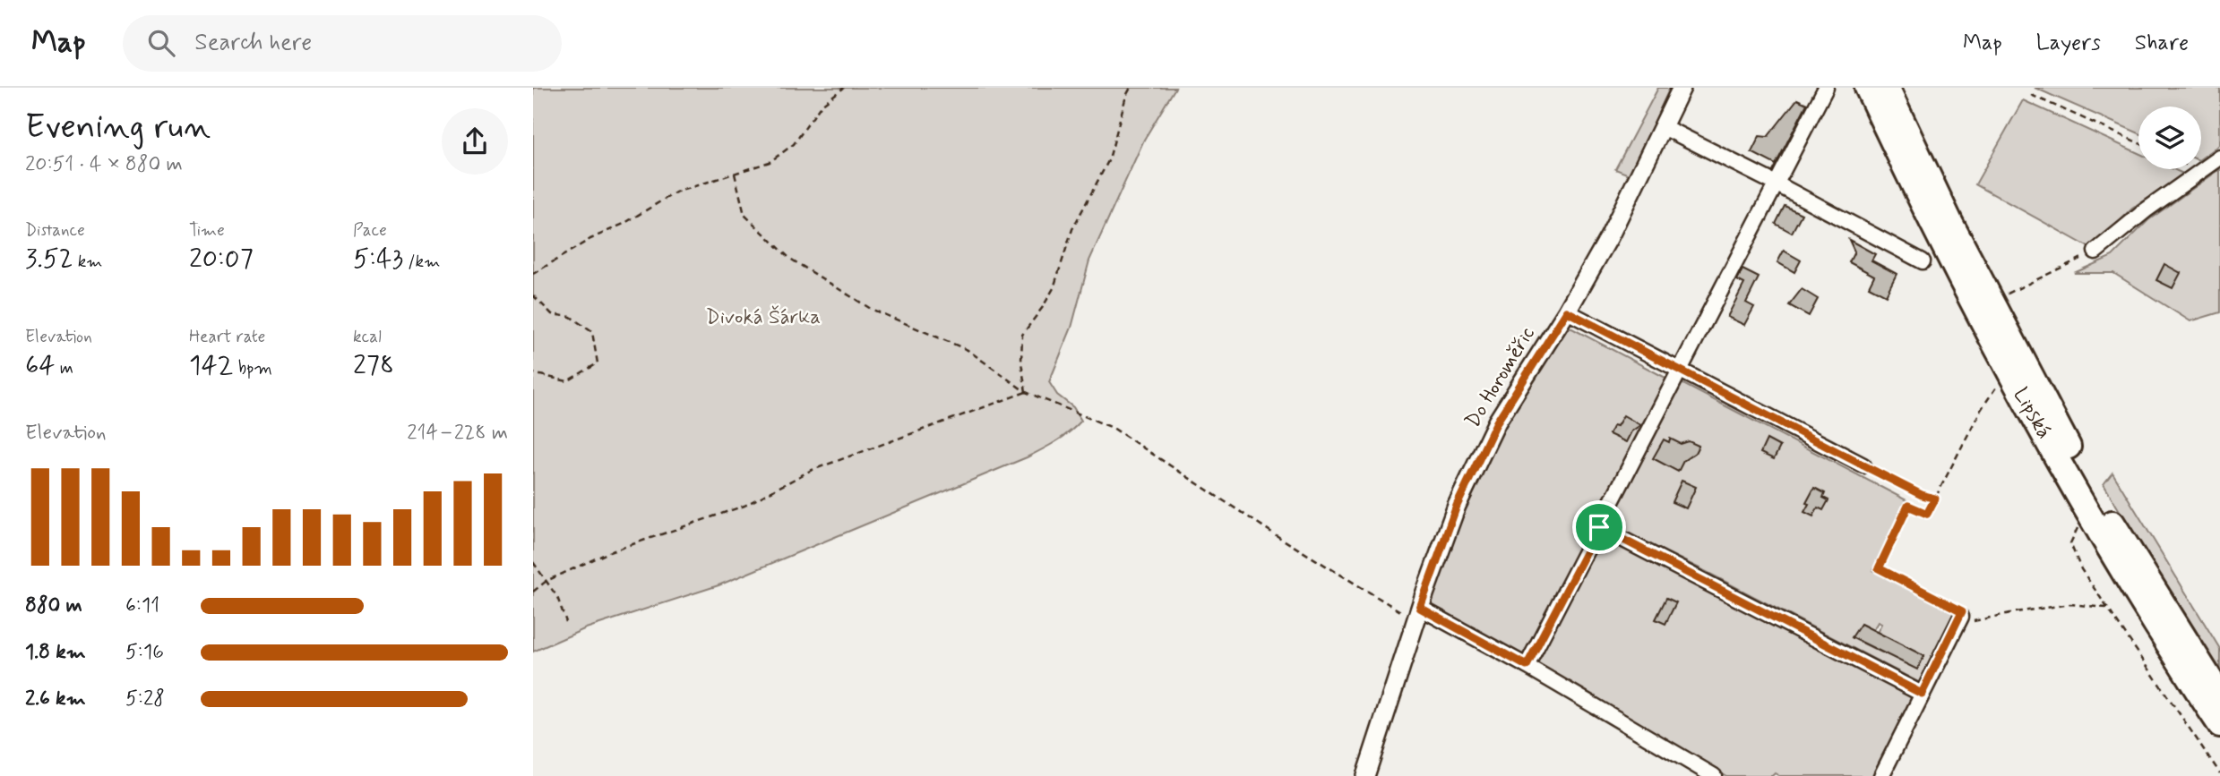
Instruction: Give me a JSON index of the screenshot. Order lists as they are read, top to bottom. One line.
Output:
{"streets":{"highway":["Lipská"],"street":["Do Horoměřic"]},"parks":["Divoká Šárka"],"page":{"header":"Map","search":"Search here","nav":["Map","Layers","Share"],"heading":["Evening run","20:51 · 4 × 880 m"],"stats":[["Distance","3.52 km"],["Time","20:07"],["Pace","5:43 /km"],["Elevation","64 m"],["Heart rate","142 bpm"],["kcal","278"]],"chart":["Elevation","214–228 m"],"list":[{"name":"880 m","note":"6:11"},{"name":"1.8 km","note":"5:16"},{"name":"2.6 km","note":"5:28"}]}}
